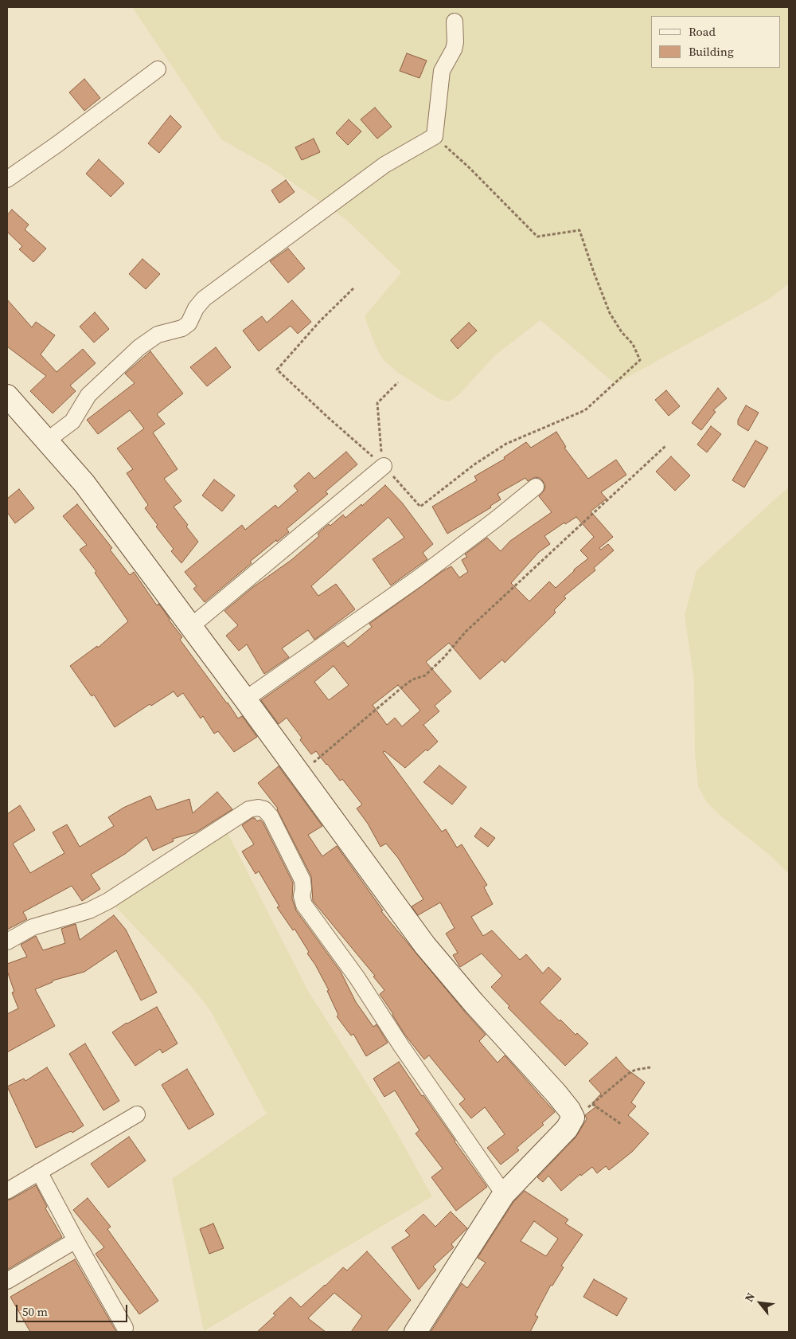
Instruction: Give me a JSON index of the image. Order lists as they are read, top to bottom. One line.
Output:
{"legend":["Road","Building"],"scale_bar":"50 m","north":"top left"}
